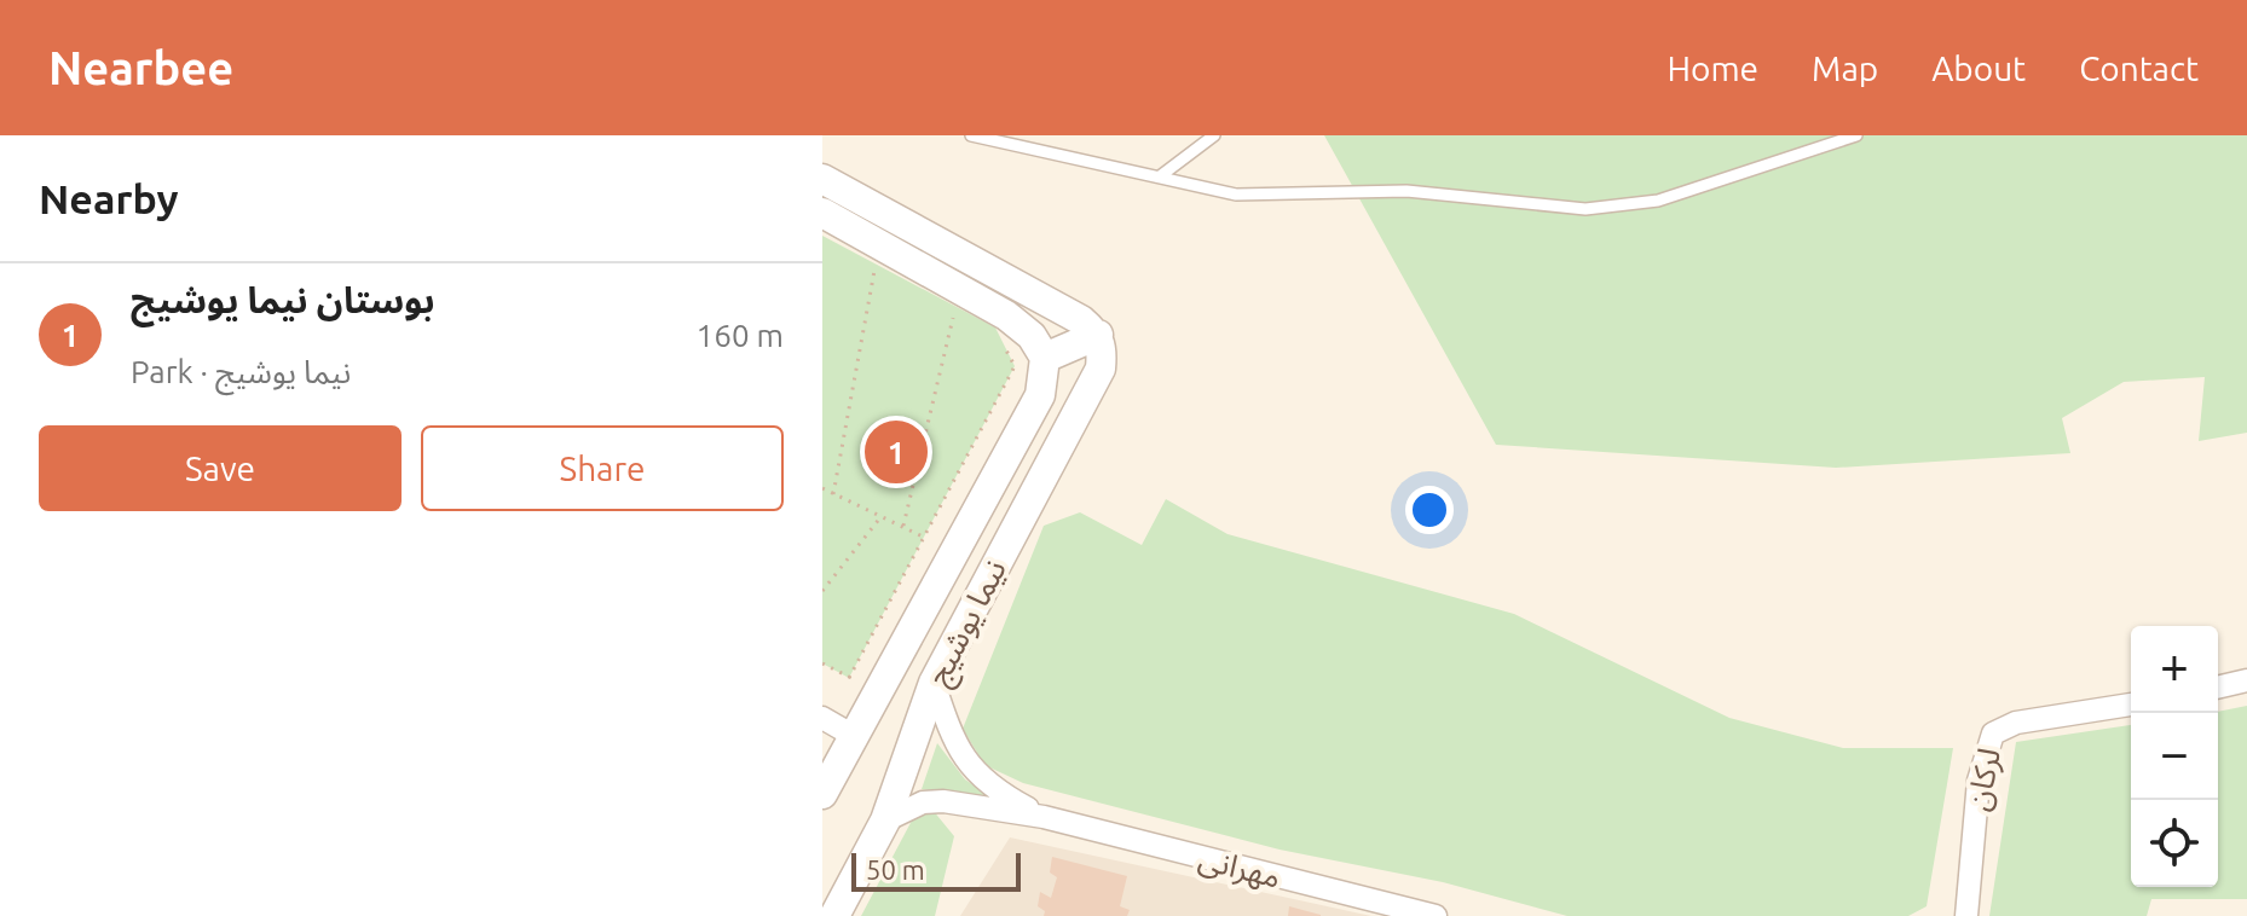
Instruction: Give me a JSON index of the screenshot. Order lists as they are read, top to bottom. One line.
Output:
{"streets":{"street":["نیما یوشیج","لرکان","مهرانی"]},"scale_bar":"50 m","page":{"header":"Nearbee","nav":["Home","Map","About","Contact"],"heading":"Nearby","list":[{"mark":"1","name":"بوستان نیما یوشیج","note":"Park · نیما یوشیج","value":"160 m"}],"buttons":["Save","Share"],"pins":"1","map_buttons":["+","−"],"scale":"50 m"}}
